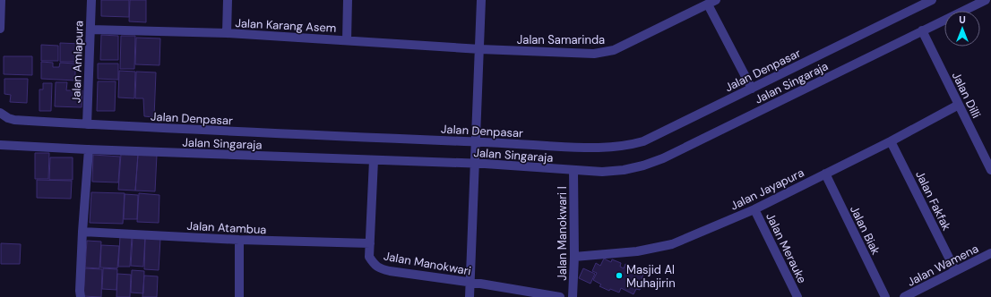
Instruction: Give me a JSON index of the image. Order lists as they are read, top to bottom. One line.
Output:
{"streets":{"street":["Jalan Karang Asem","Jalan Samarinda","Jalan Amlapura","Jalan Denpasar","Jalan Singaraja","Jalan Dilli","Jalan Jayapura","Jalan Fakfak","Jalan Atambua","Jalan Biak","Jalan Manokwari I","Jalan Merauke","Jalan Manokwari","Jalan Wamena"]},"crossings":[["Jalan Karang Asem","Jalan Samarinda"],["Jalan Karang Asem","Jalan Amlapura"],["Jalan Amlapura","Jalan Denpasar"],["Jalan Singaraja","Jalan Dilli"],["Jalan Singaraja","Jalan Manokwari I"],["Jalan Singaraja","Jalan Manokwari"],["Jalan Dilli","Jalan Jayapura"],["Jalan Jayapura","Jalan Fakfak"],["Jalan Jayapura","Jalan Biak"],["Jalan Jayapura","Jalan Manokwari I"],["Jalan Jayapura","Jalan Merauke"],["Jalan Fakfak","Jalan Wamena"],["Jalan Atambua","Jalan Manokwari"]],"places":["Masjid Al Muhajirin"],"north":"top"}
